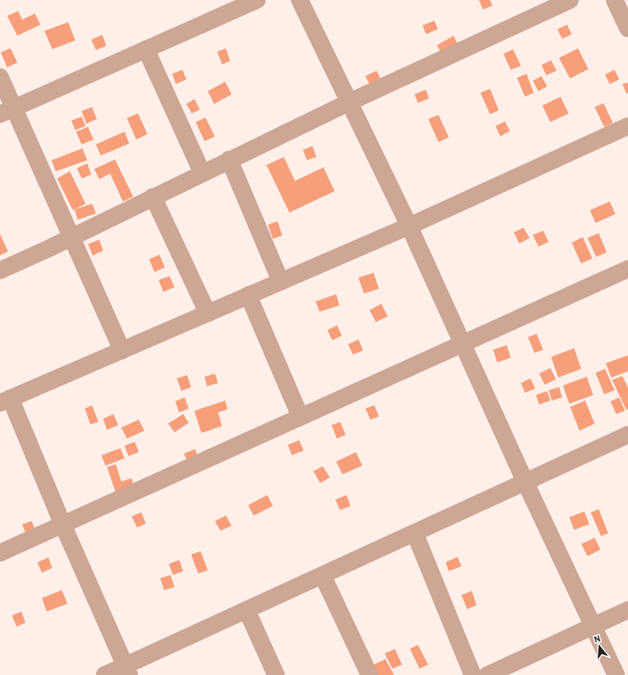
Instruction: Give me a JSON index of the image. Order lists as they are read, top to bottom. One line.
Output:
{"north":"top"}
